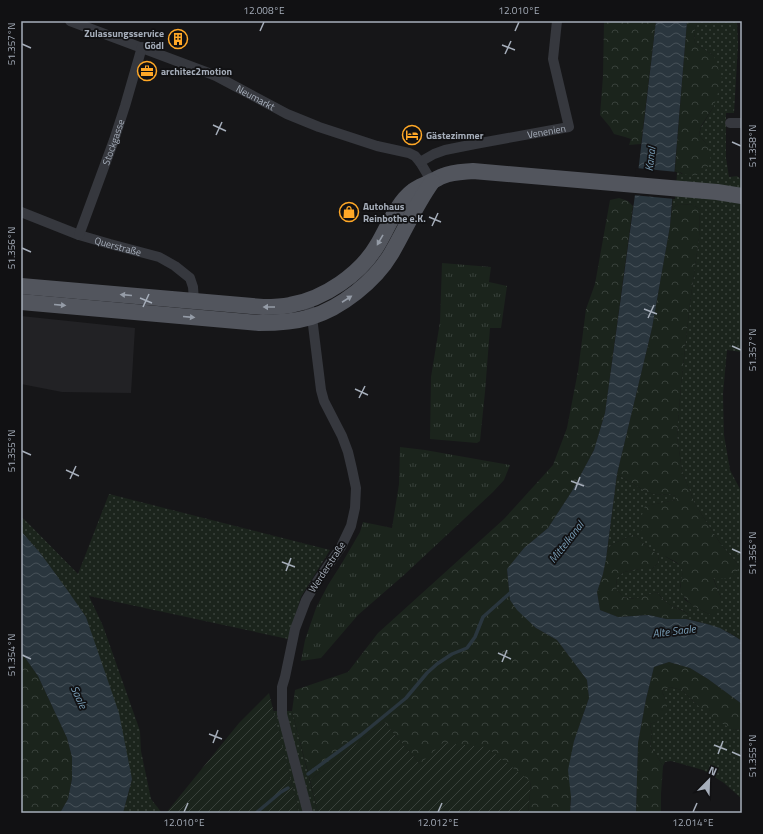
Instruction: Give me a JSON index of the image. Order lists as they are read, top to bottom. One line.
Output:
{"streets":{"street":["Neumarkt","Venenien","Stockgasse","Querstraße","Werderstraße"]},"crossings":[["Neumarkt","Venenien"],["Neumarkt","Stockgasse"],["Stockgasse","Querstraße"]],"water":["Kanal","Mittelkanal","Alte Saale","Saale"],"places":{"building":["Zulassungsservice Gödl"],"office":["architec2motion"],"hotel":["Gästezimmer"],"shop":["Autohaus Reinbothe e.K."]},"north":"top right","coordinates":["12.008°E","12.010°E","51.357°N","51.358°N","51.356°N","51.355°N","51.354°N","12.012°E","12.014°E"]}
